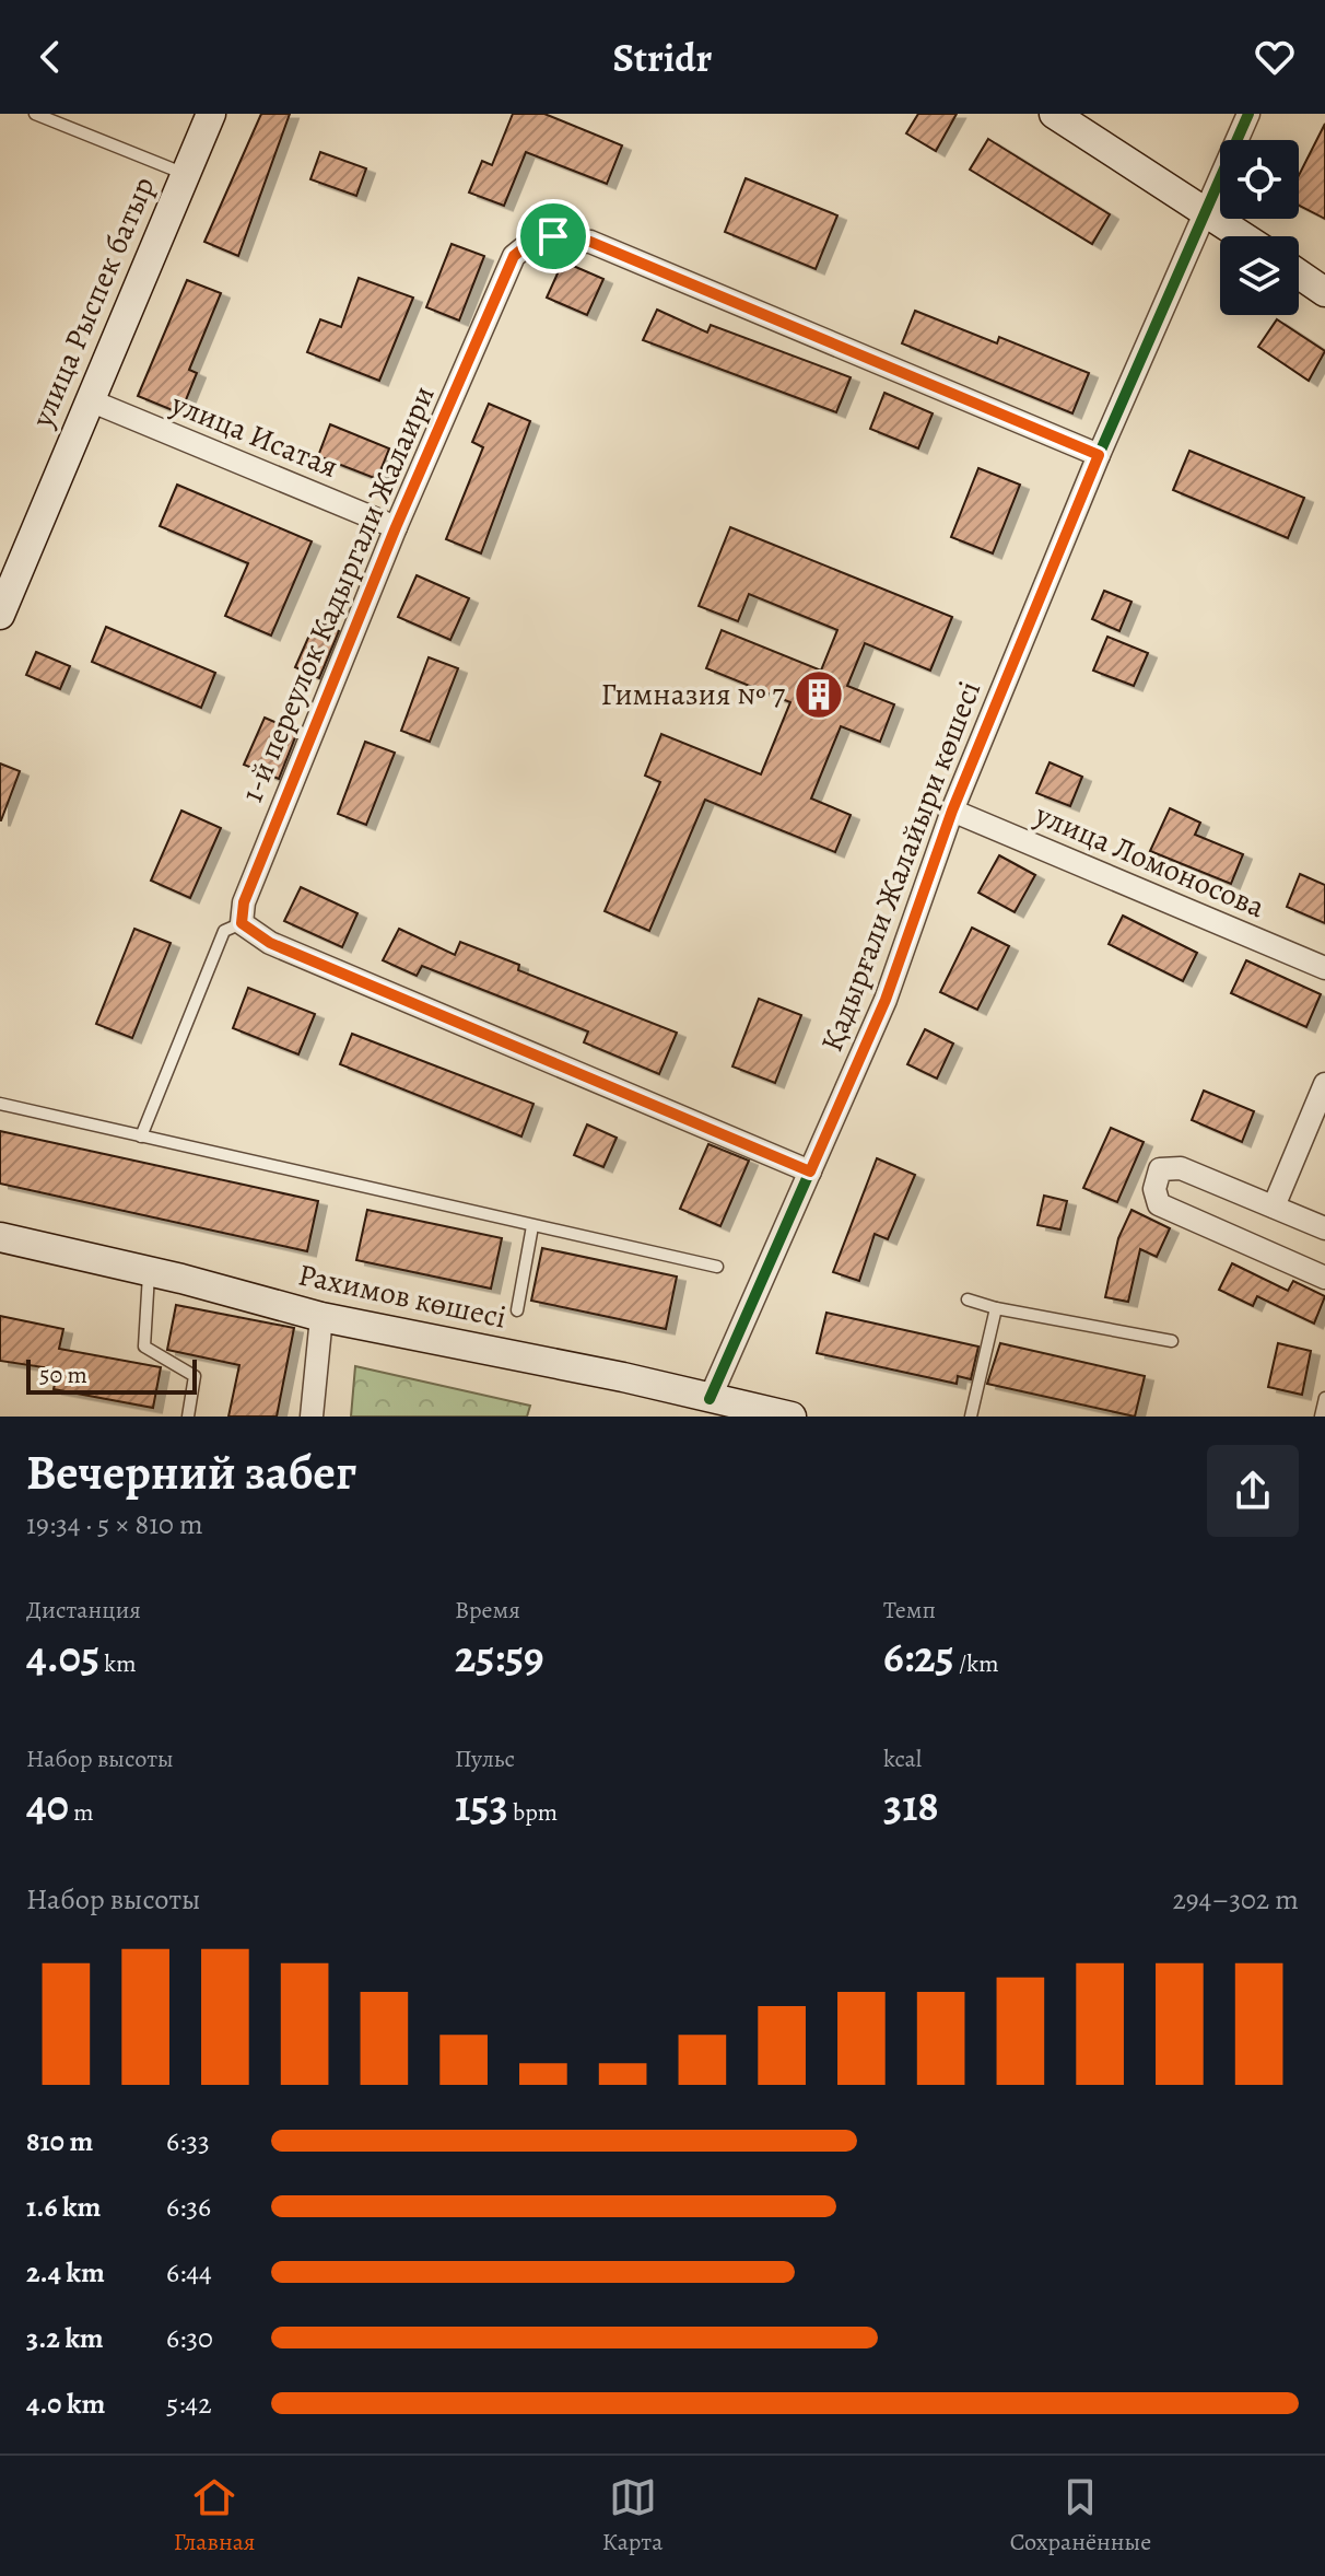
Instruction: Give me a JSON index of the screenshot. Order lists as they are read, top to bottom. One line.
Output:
{"streets":{"street":["улица Рыспек батыр","улица Исатая","1-й переулок Кадыргали Жалаири","улица Ломоносова","Қадырғали Жалайыри көшесі","Рахимов көшесі"]},"crossings":[["улица Рыспек батыр","улица Исатая"],["улица Исатая","1-й переулок Кадыргали Жалаири"],["1-й переулок Кадыргали Жалаири","Қадырғали Жалайыри көшесі"],["улица Ломоносова","Қадырғали Жалайыри көшесі"],["Қадырғали Жалайыри көшесі","Рахимов көшесі"]],"places":{"building":["Гимназия № 7"]},"scale_bar":"50 m","page":{"header":"Stridr","scale":"50 m","heading":["Вечерний забег","19:34 · 5 × 810 m"],"stats":[["Дистанция","4.05 km"],["Время","25:59"],["Темп","6:25 /km"],["Набор высоты","40 m"],["Пульс","153 bpm"],["kcal","318"]],"chart":["Набор высоты","294–302 m"],"list":[{"name":"810 m","note":"6:33"},{"name":"1.6 km","note":"6:36"},{"name":"2.4 km","note":"6:44"},{"name":"3.2 km","note":"6:30"},{"name":"4.0 km","note":"5:42"}],"tabs":["Главная","Карта","Сохранённые"]}}
